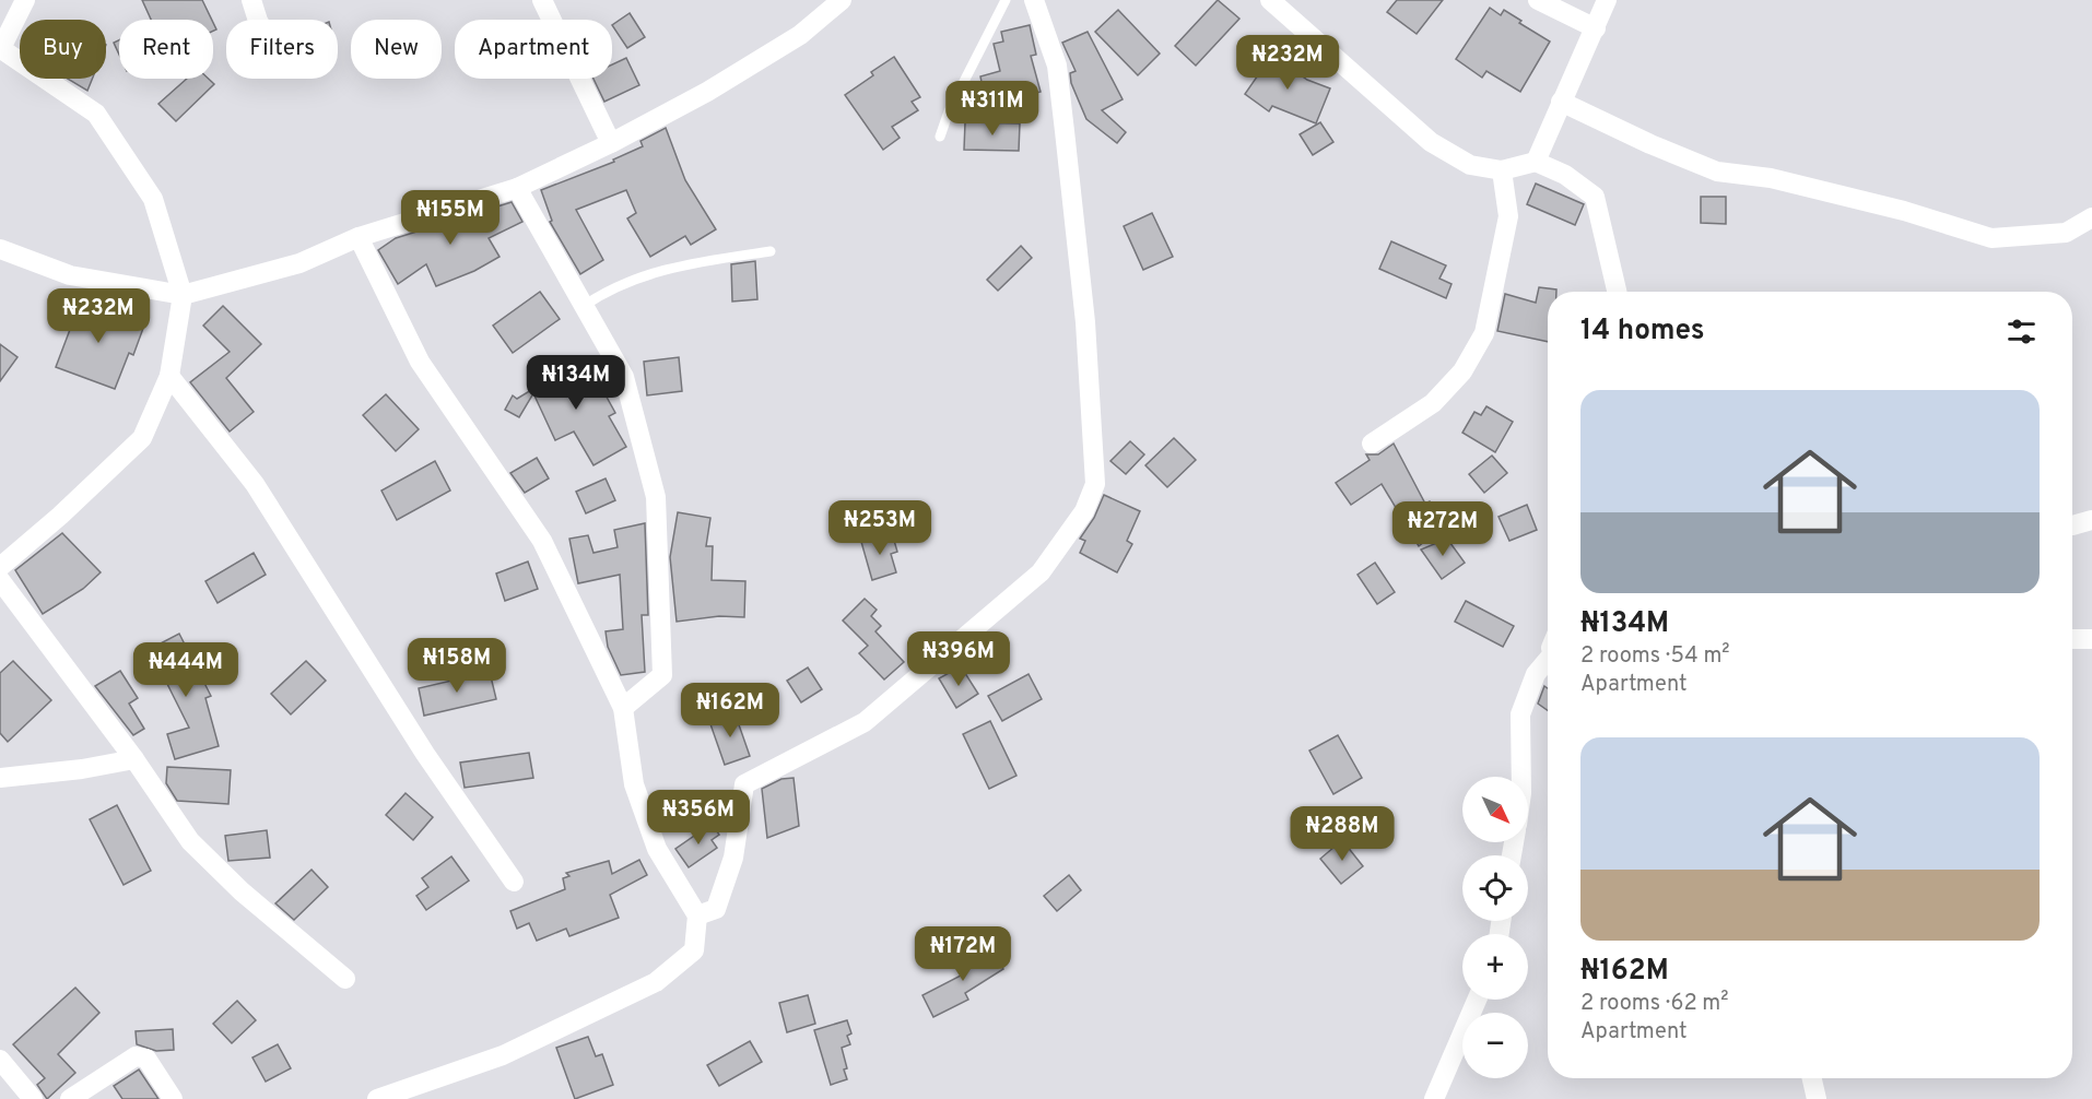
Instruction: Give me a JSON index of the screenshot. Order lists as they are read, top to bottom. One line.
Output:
{"north":"bottom right","page":{"chip":["Buy","Rent","Filters","New","Apartment"],"price":["₦232M","₦311M","₦155M","₦232M","₦134M","₦253M","₦272M","₦396M","₦158M","₦444M","₦162M","₦356M","₦288M","₦172M"],"heading":"14 homes","list":[{"name":"₦134M","note":"2 rooms · 54 m² · Apartment"},{"name":"₦162M","note":"2 rooms · 62 m² · Apartment"}],"map_buttons":["+","−"]}}
